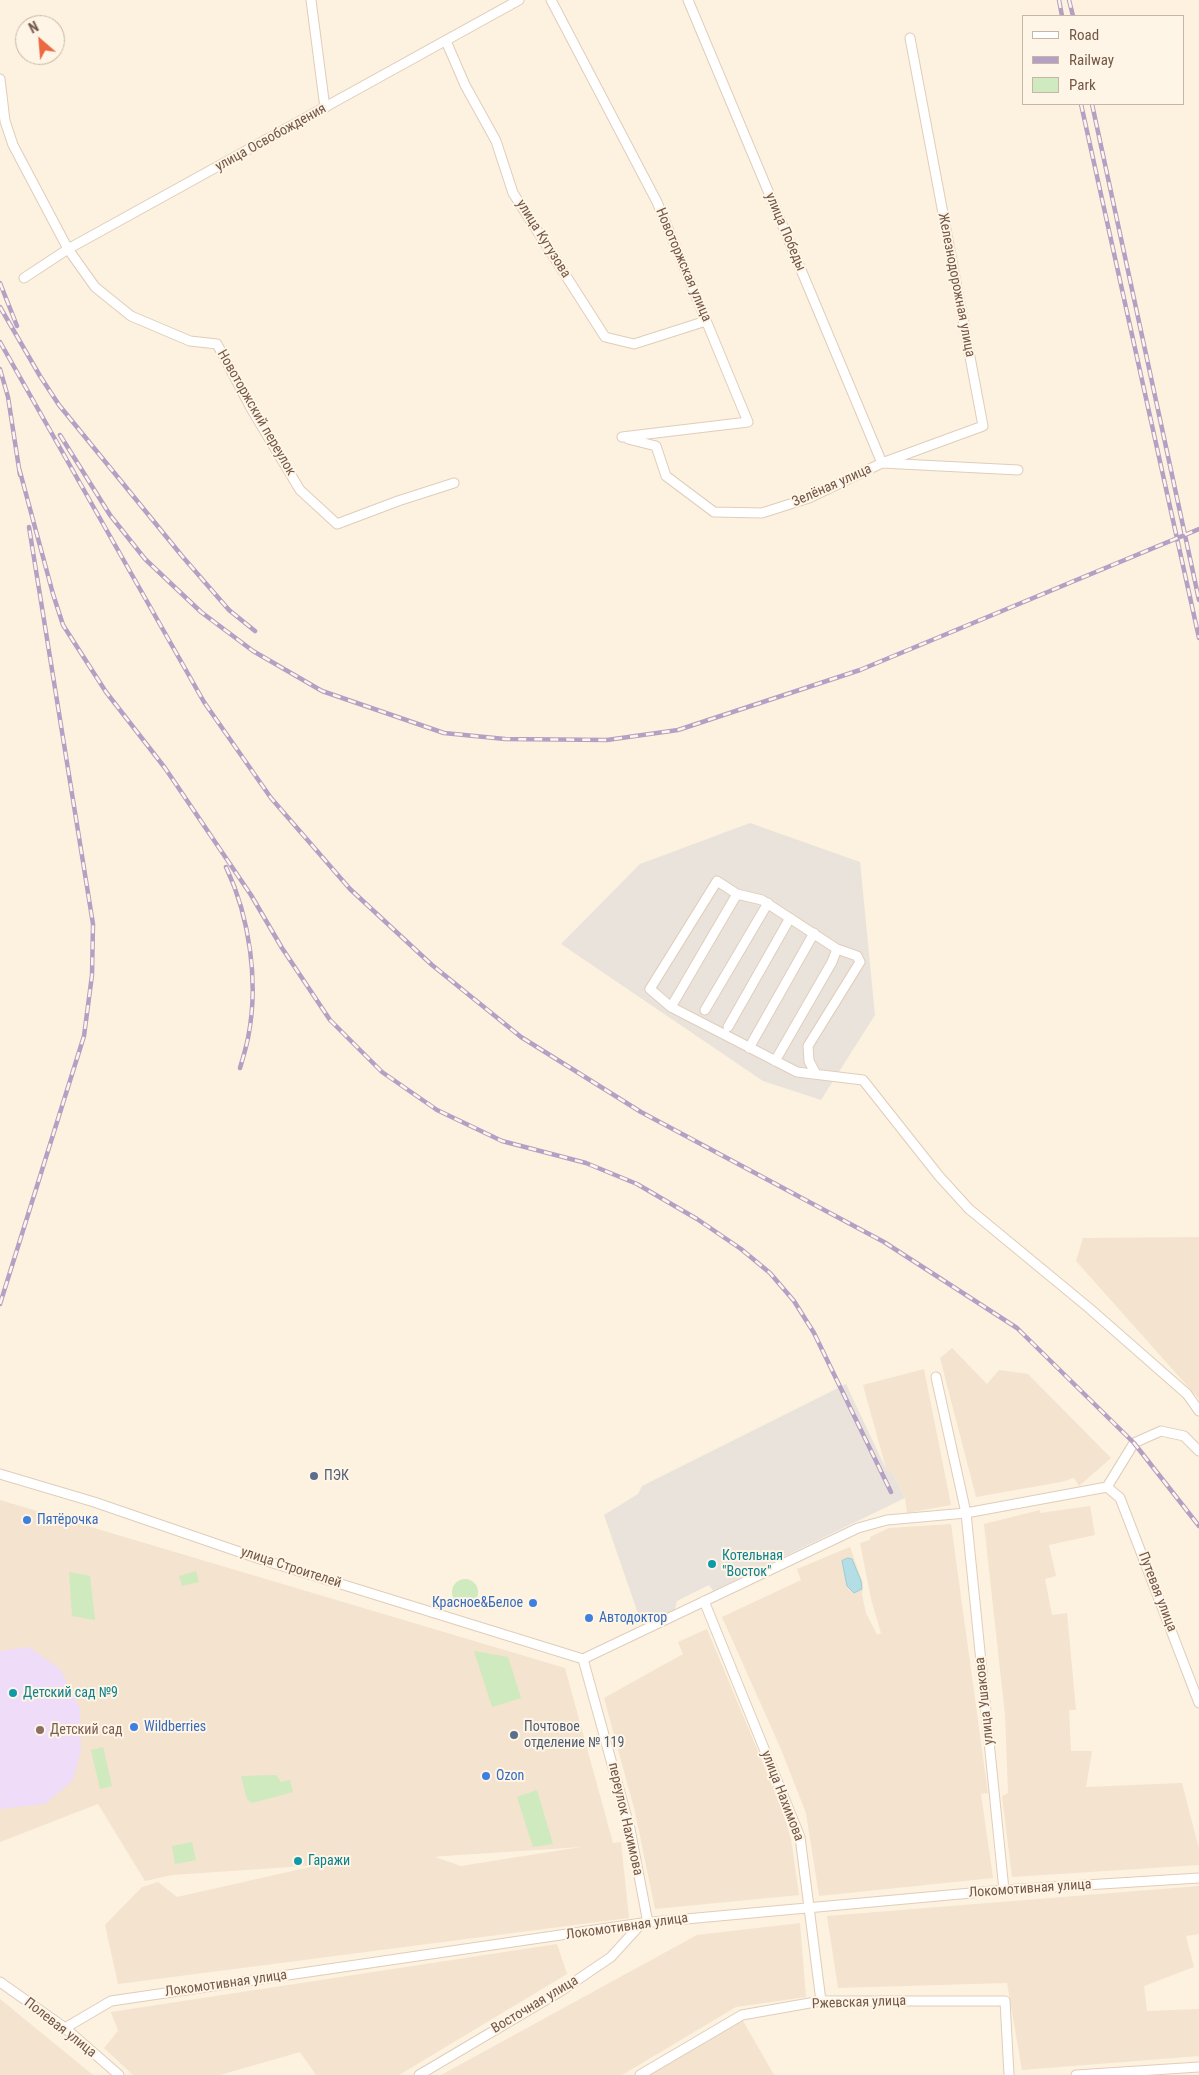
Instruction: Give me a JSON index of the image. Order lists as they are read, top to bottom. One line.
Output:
{"streets":{"street":["улица Освобождения","улица Победы","улица Кутузова","Новоторжская улица","Железнодорожная улица","Новоторжский переулок","Зелёная улица","улица Строителей","Путевая улица","улица Ушакова","улица Нахимова","переулок Нахимова","Локомотивная улица","Ржевская улица","Восточная улица","Полевая улица"]},"crossings":[["улица Освобождения","улица Кутузова"],["улица Освобождения","Новоторжский переулок"],["улица Победы","Железнодорожная улица"],["улица Победы","Зелёная улица"],["улица Кутузова","Новоторжская улица"],["Новоторжская улица","Зелёная улица"],["Железнодорожная улица","Зелёная улица"],["улица Строителей","переулок Нахимова"],["улица Ушакова","Локомотивная улица"],["улица Нахимова","Локомотивная улица"],["улица Нахимова","Ржевская улица"],["переулок Нахимова","Локомотивная улица"],["переулок Нахимова","Восточная улица"],["Локомотивная улица","Восточная улица"],["Локомотивная улица","Полевая улица"]],"places":["ПЭК","Пятёрочка","Котельная \"Восток\"","Красное&Белое","Автодоктор","Детский сад №9","Wildberries","Детский сад","Почтовое отделение № 119","Ozon","Гаражи"],"legend":["Road","Railway","Park"],"north":"top left"}
